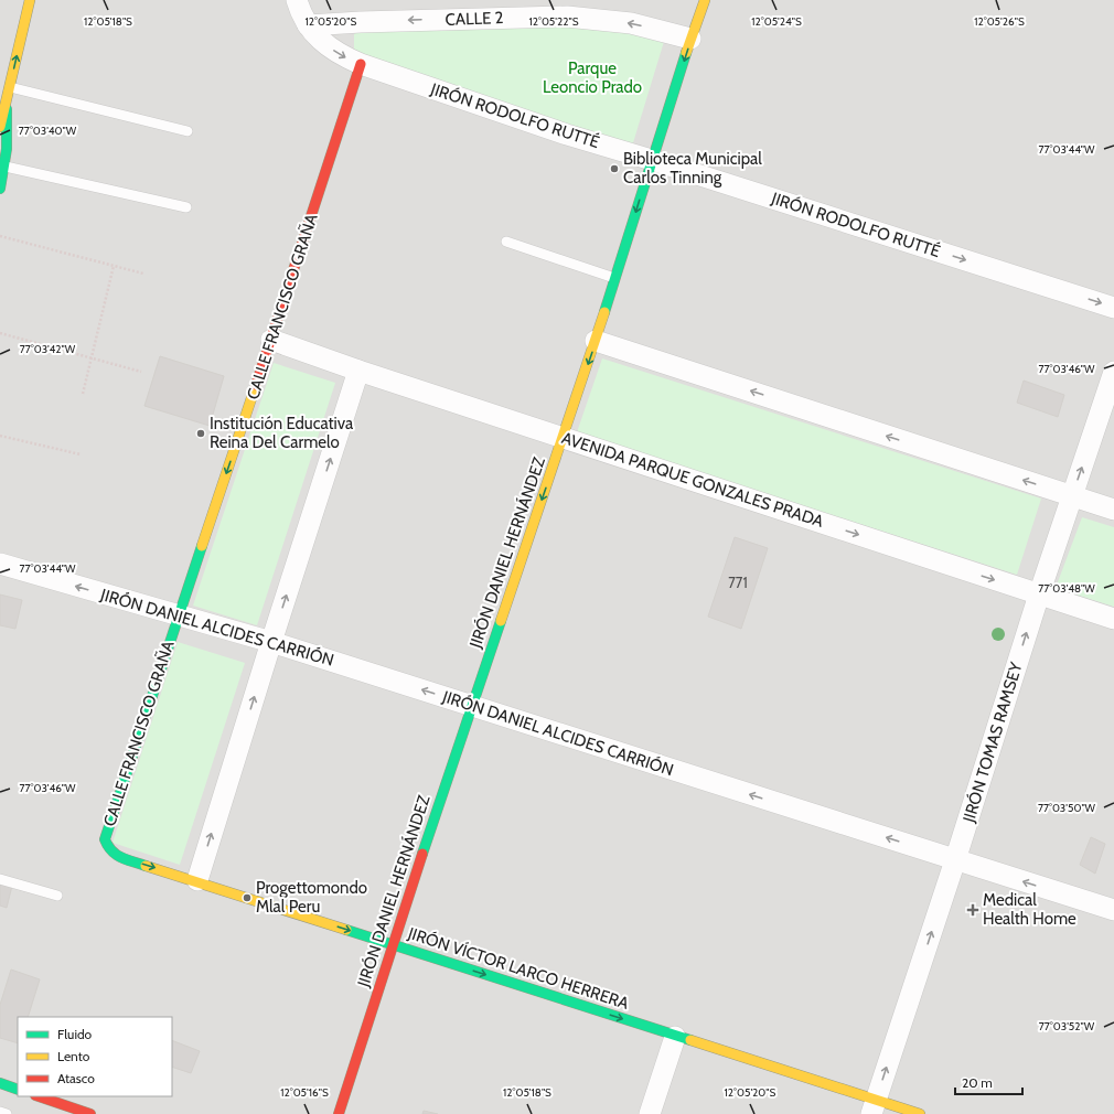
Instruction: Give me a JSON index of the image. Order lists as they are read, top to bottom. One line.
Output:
{"streets":{"street":["CALLE 2","JIRÓN RODOLFO RUTTÉ","CALLE FRANCISCO GRAÑA","AVENIDA PARQUE GONZALES PRADA","JIRÓN DANIEL HERNÁNDEZ","JIRÓN DANIEL ALCIDES CARRIÓN","JIRÓN TOMAS RAMSEY","JIRÓN VÍCTOR LARCO HERRERA"]},"crossings":[["CALLE 2","JIRÓN RODOLFO RUTTÉ"],["CALLE 2","JIRÓN DANIEL HERNÁNDEZ"],["JIRÓN RODOLFO RUTTÉ","CALLE FRANCISCO GRAÑA"],["JIRÓN RODOLFO RUTTÉ","JIRÓN DANIEL HERNÁNDEZ"],["CALLE FRANCISCO GRAÑA","AVENIDA PARQUE GONZALES PRADA"],["CALLE FRANCISCO GRAÑA","JIRÓN DANIEL ALCIDES CARRIÓN"],["CALLE FRANCISCO GRAÑA","JIRÓN VÍCTOR LARCO HERRERA"],["AVENIDA PARQUE GONZALES PRADA","JIRÓN DANIEL HERNÁNDEZ"],["AVENIDA PARQUE GONZALES PRADA","JIRÓN TOMAS RAMSEY"],["JIRÓN DANIEL HERNÁNDEZ","JIRÓN DANIEL ALCIDES CARRIÓN"],["JIRÓN DANIEL HERNÁNDEZ","JIRÓN VÍCTOR LARCO HERRERA"],["JIRÓN DANIEL ALCIDES CARRIÓN","JIRÓN TOMAS RAMSEY"],["JIRÓN TOMAS RAMSEY","JIRÓN VÍCTOR LARCO HERRERA"]],"one_way":["CALLE 2","JIRÓN RODOLFO RUTTÉ","CALLE FRANCISCO GRAÑA","JIRÓN DANIEL HERNÁNDEZ","JIRÓN DANIEL ALCIDES CARRIÓN","JIRÓN TOMAS RAMSEY","JIRÓN VÍCTOR LARCO HERRERA"],"parks":["Parque Leoncio Prado"],"places":{"other":["Biblioteca Municipal Carlos Tinning","Institución Educativa Reina Del Carmelo","Progettomondo Mlal Peru"],"health":["Medical Health Home"]},"house_numbers":["771"],"legend":["Fluido","Lento","Atasco"],"scale_bar":"20 m","coordinates":["12°05'18\"S","12°05'20\"S","12°05'22\"S","12°05'24\"S","12°05'26\"S","77°03'40\"W","77°03'44\"W","77°03'42\"W","77°03'46\"W","77°03'48\"W","77°03'50\"W","77°03'52\"W","12°05'16\"S"]}
